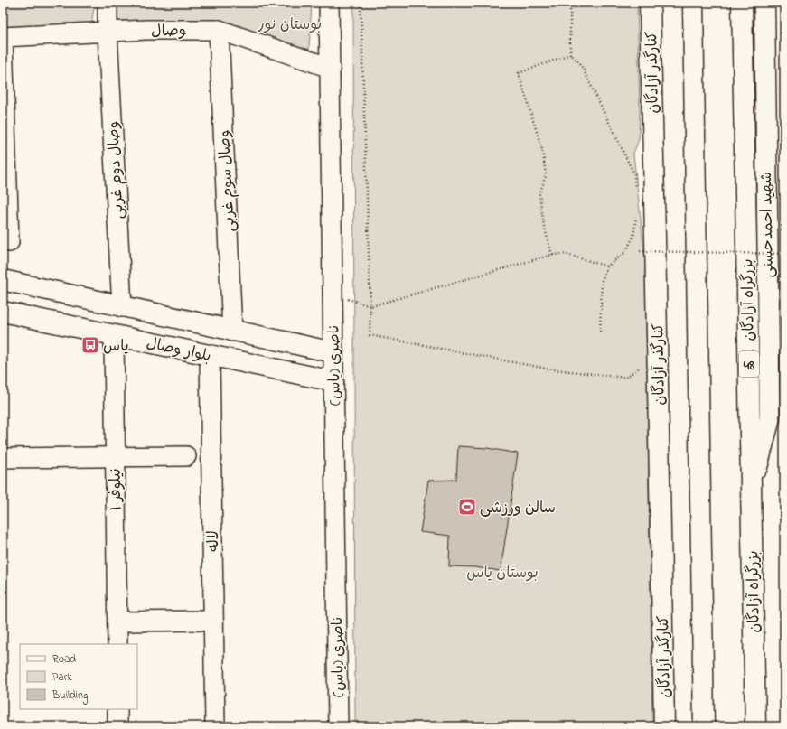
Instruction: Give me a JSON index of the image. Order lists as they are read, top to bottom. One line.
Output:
{"streets":{"main road":["کنارگذر آزادگان","شهید احمدحسنی","بزرگراه آزادگان","بلوار وصال","48"],"street":["وصال","وصال دوم غربی","وصال سوم غربی","ناصری (یاس)","نیلوفر ۱","لاله"]},"crossings":[["وصال","وصال دوم غربی"],["وصال","وصال سوم غربی"],["وصال","ناصری (یاس)"],["وصال دوم غربی","بلوار وصال"],["وصال سوم غربی","بلوار وصال"],["شهید احمدحسنی","بزرگراه آزادگان"],["بلوار وصال","ناصری (یاس)"],["بلوار وصال","نیلوفر ۱"],["بلوار وصال","لاله"]],"parks":["بوستان نور","بوستان یاس"],"places":{"bus stop":["یاس"],"sports":["سالن ورزشی"]},"legend":["Road","Park","Building"]}
